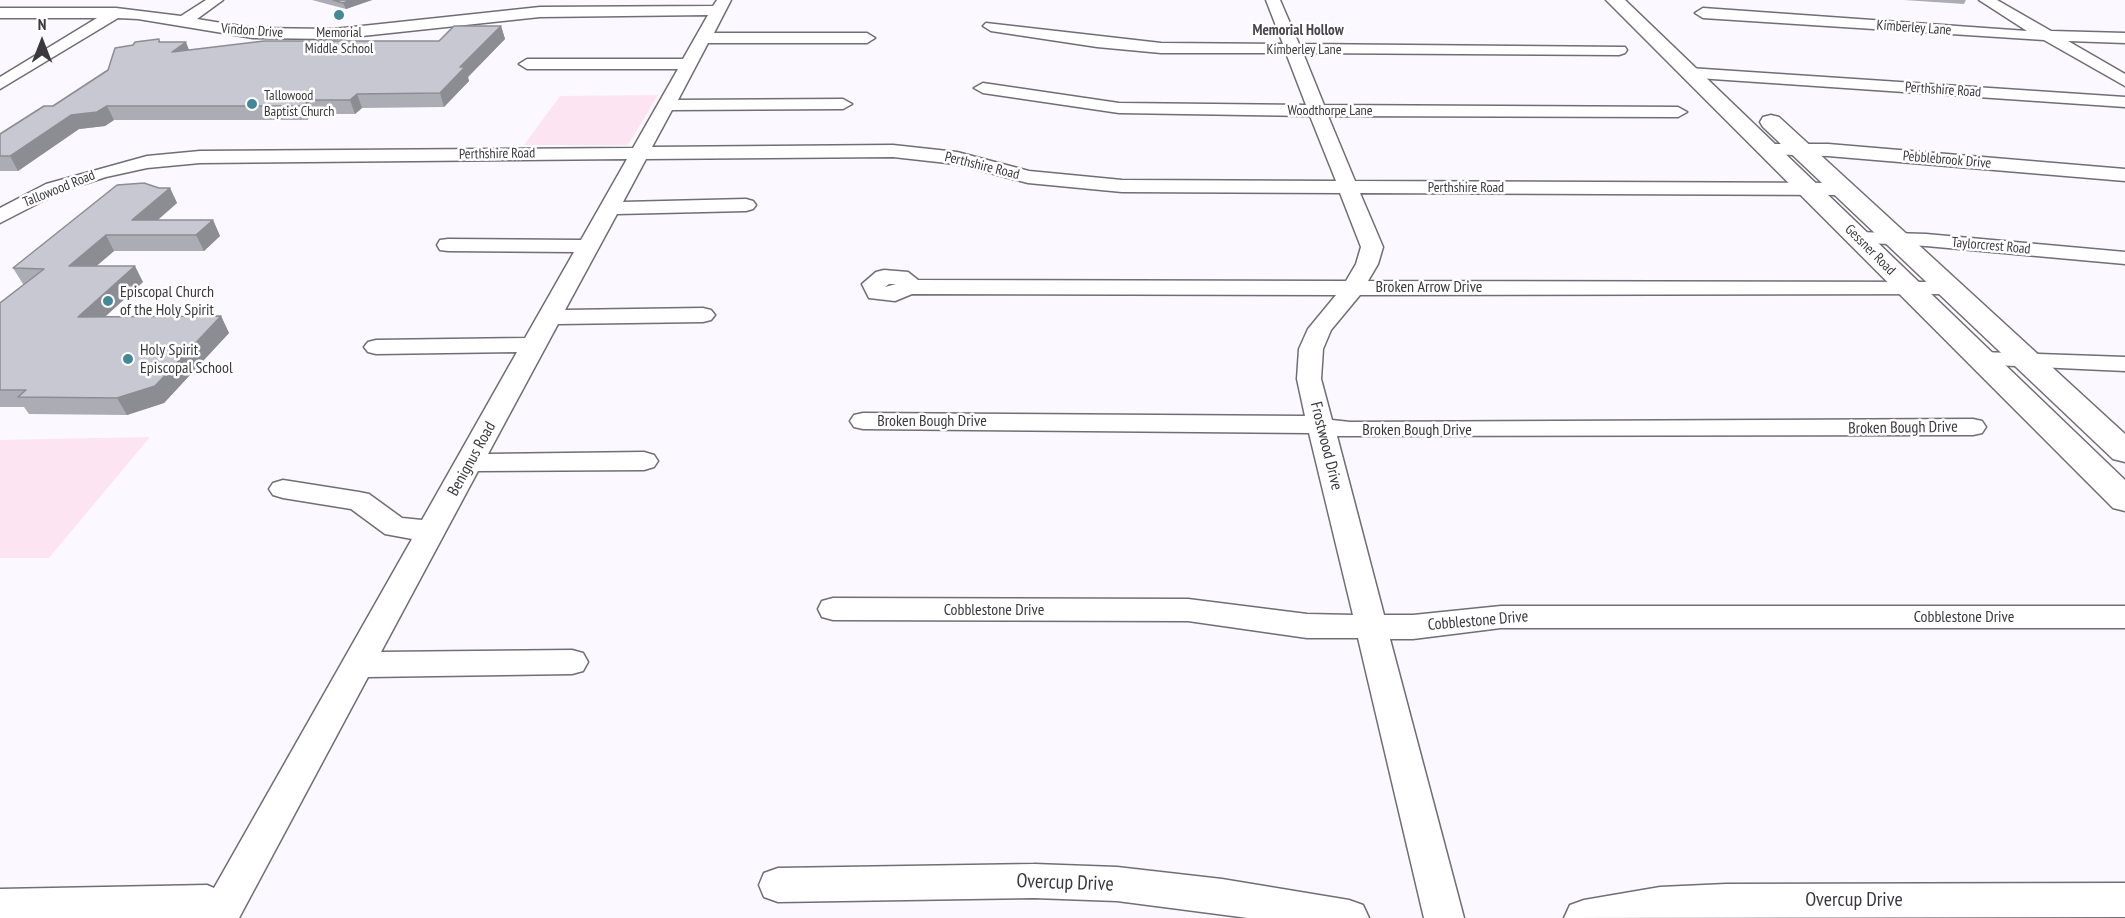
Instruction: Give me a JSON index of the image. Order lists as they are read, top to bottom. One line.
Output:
{"streets":{"main road":["Gessner Road"],"street":["Kimberley Lane","Vindon Drive","Perthshire Road","Woodthorpe Lane","Pebblebrook Drive","Tallowood Road","Taylorcrest Road","Broken Arrow Drive","Broken Bough Drive","Frostwood Drive","Benignus Road","Cobblestone Drive","Overcup Drive"]},"crossings":[["Kimberley Lane","Frostwood Drive"],["Vindon Drive","Benignus Road"],["Perthshire Road","Tallowood Road"],["Perthshire Road","Gessner Road"],["Perthshire Road","Frostwood Drive"],["Perthshire Road","Benignus Road"],["Woodthorpe Lane","Frostwood Drive"],["Pebblebrook Drive","Gessner Road"],["Taylorcrest Road","Gessner Road"],["Gessner Road","Broken Arrow Drive"],["Broken Arrow Drive","Frostwood Drive"],["Broken Bough Drive","Frostwood Drive"],["Frostwood Drive","Cobblestone Drive"]],"districts":["Memorial Hollow"],"places":["Memorial Middle School","Tallowood Baptist Church","Episcopal Church of the Holy Spirit","Holy Spirit Episcopal School"],"north":"top"}
